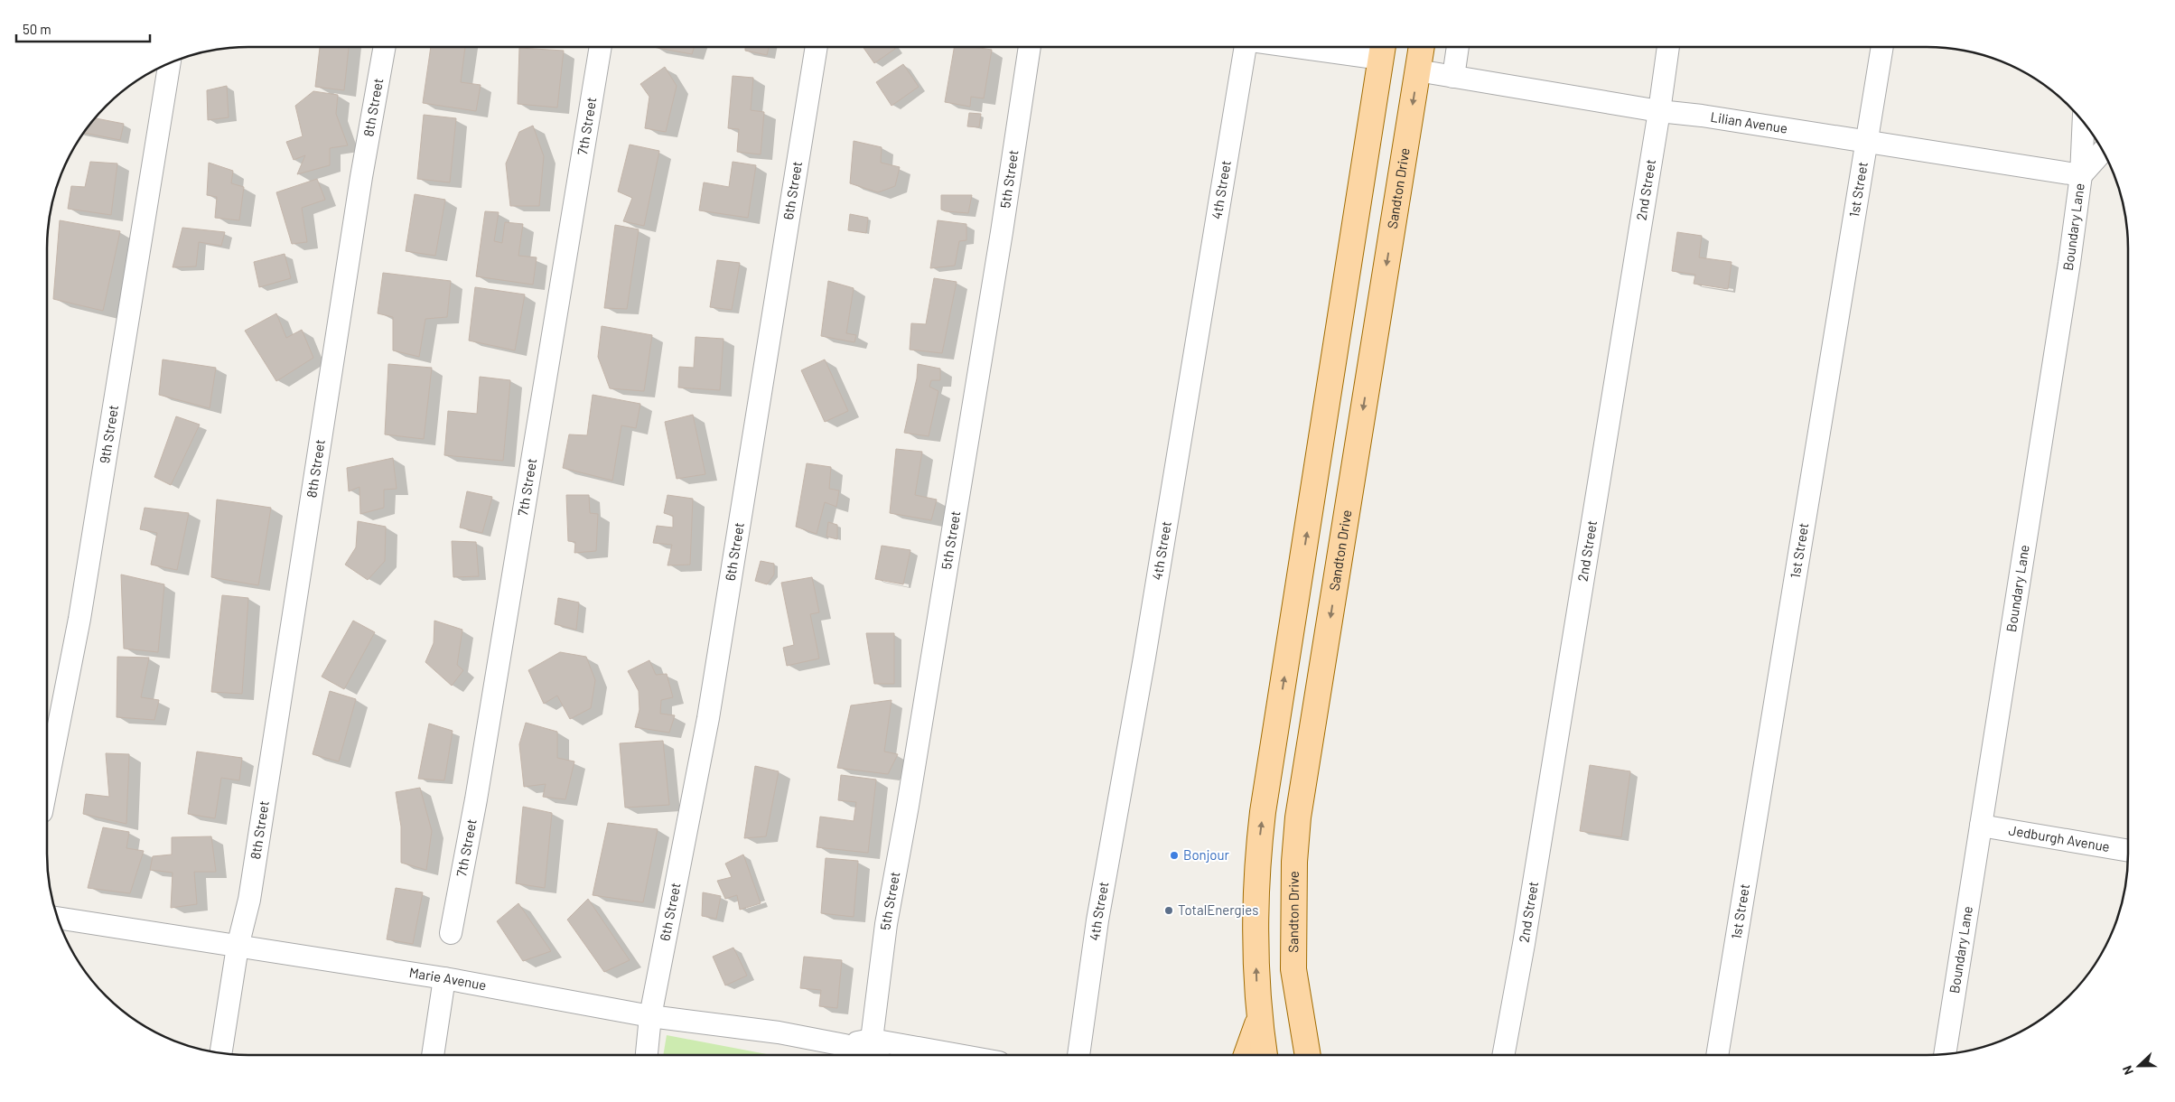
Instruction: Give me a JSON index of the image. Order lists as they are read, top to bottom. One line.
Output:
{"streets":{"main road":["Sandton Drive"],"street":["8th Street","Lilian Avenue","7th Street","5th Street","4th Street","2nd Street","1st Street","6th Street","Boundary Lane","9th Street","Jedburgh Avenue","Marie Avenue"]},"crossings":[["8th Street","Marie Avenue"],["Lilian Avenue","Sandton Drive"],["Lilian Avenue","2nd Street"],["Lilian Avenue","1st Street"],["Lilian Avenue","Boundary Lane"],["5th Street","Marie Avenue"],["6th Street","Marie Avenue"],["Boundary Lane","Jedburgh Avenue"]],"places":["Bonjour","TotalEnergies"],"scale_bar":"50 m","north":"left"}
